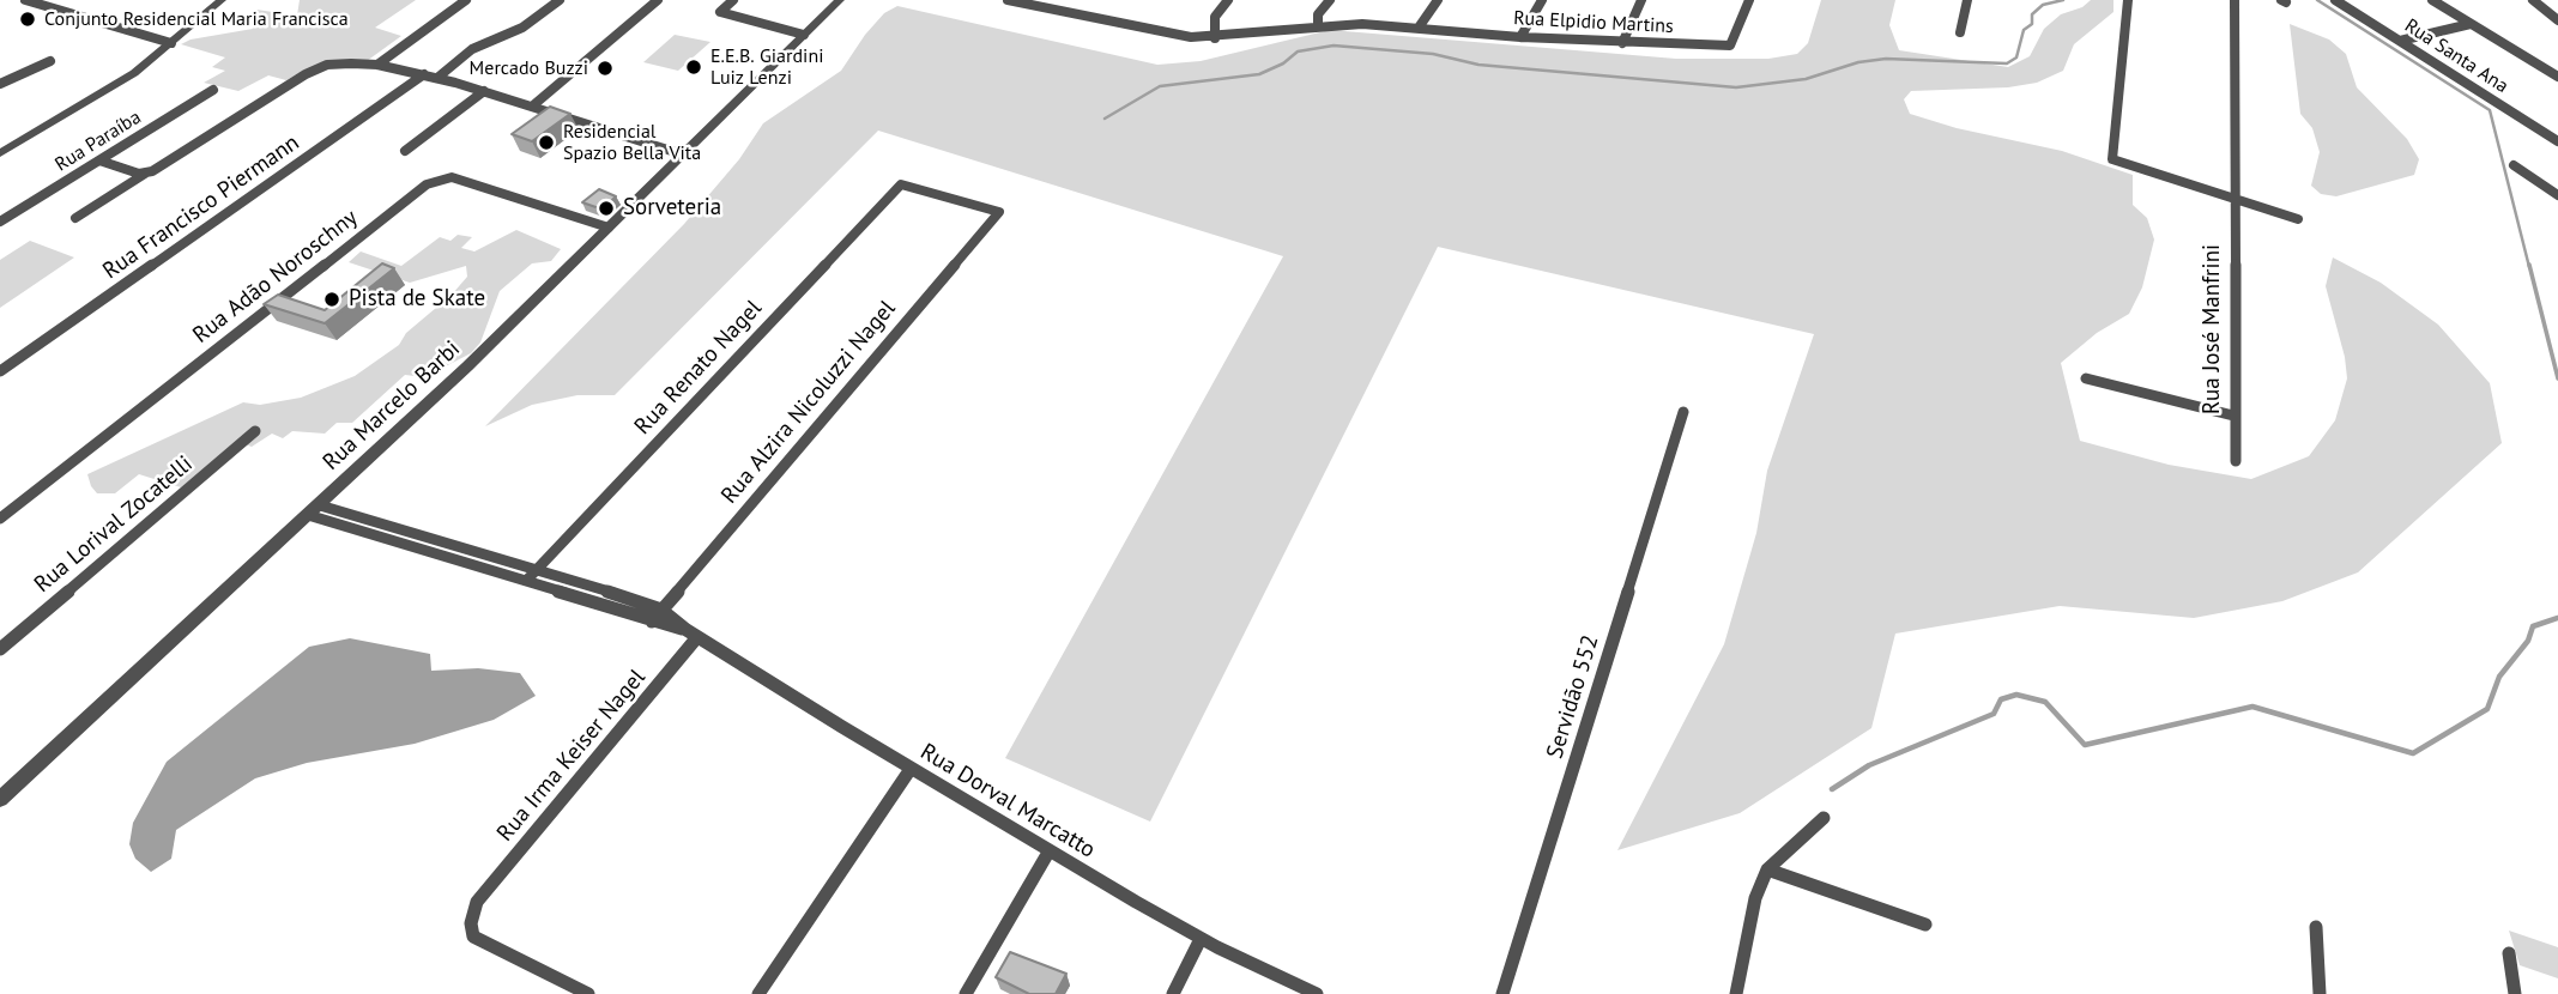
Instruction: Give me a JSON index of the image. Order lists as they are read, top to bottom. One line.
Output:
{"streets":{"street":["Rua Elpidio Martins","Rua Santa Ana","Rua Paraíba","Rua Francisco Piermann","Rua Adão Noroschny","Rua José Manfrini","Rua Renato Nagel","Rua Alzira Nicoluzzi Nagel","Rua Marcelo Barbi","Rua Lorival Zocatelli","Servidão 552","Rua Irma Keiser Nagel","Rua Dorval Marcatto"]},"crossings":[["Rua Adão Noroschny","Rua Marcelo Barbi"],["Rua Renato Nagel","Rua Alzira Nicoluzzi Nagel"],["Rua Renato Nagel","Rua Dorval Marcatto"],["Rua Alzira Nicoluzzi Nagel","Rua Dorval Marcatto"],["Rua Marcelo Barbi","Rua Dorval Marcatto"],["Rua Irma Keiser Nagel","Rua Dorval Marcatto"]],"places":["Conjunto Residencial Maria Francisca","E.E.B. Giardini Luiz Lenzi","Mercado Buzzi","Residencial Spazio Bella Vita","Sorveteria","Pista de Skate"]}
